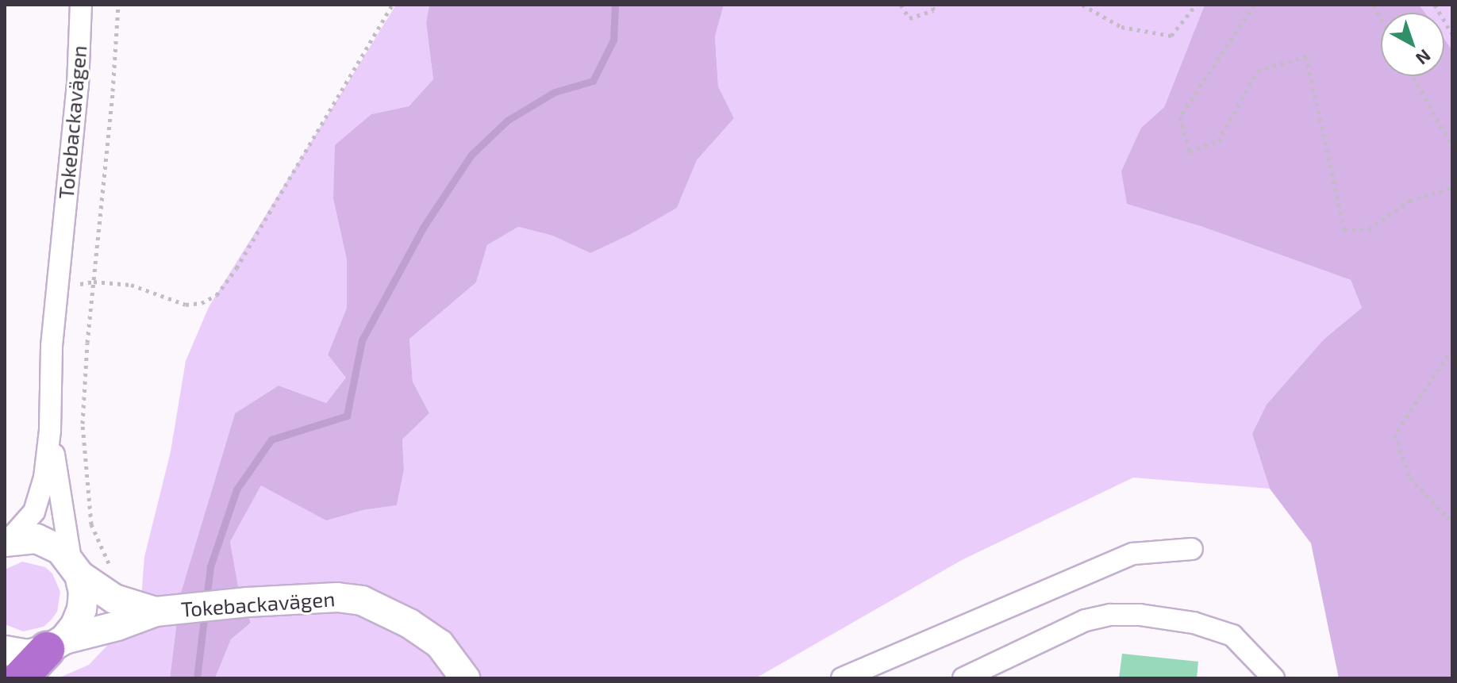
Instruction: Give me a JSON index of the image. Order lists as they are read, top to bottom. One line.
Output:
{"streets":{"street":["Tokebackavägen"]},"north":"bottom right"}
